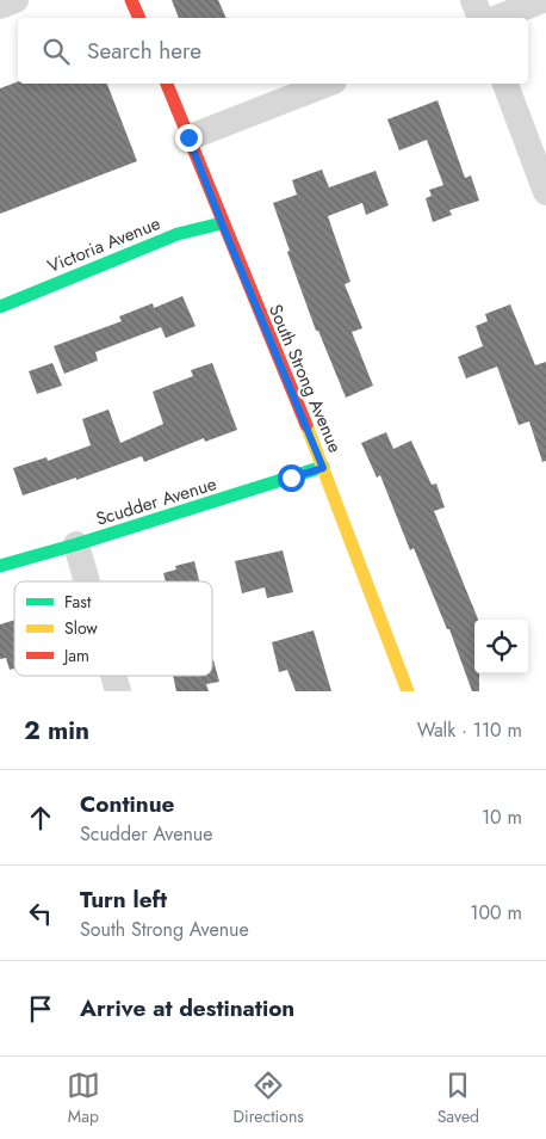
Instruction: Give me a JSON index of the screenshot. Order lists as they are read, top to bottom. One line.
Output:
{"streets":{"street":["Victoria Avenue","South Strong Avenue","Scudder Avenue"]},"crossings":[["Victoria Avenue","South Strong Avenue"],["South Strong Avenue","Scudder Avenue"]],"legend":["Fast","Slow","Jam"],"page":{"search":"Search here","heading":["2 min","Walk · 110 m"],"list":[["Continue","Scudder Avenue","10 m"],["Turn left","South Strong Avenue","100 m"],"Arrive at destination"],"nav":["Map","Directions","Saved"]}}
